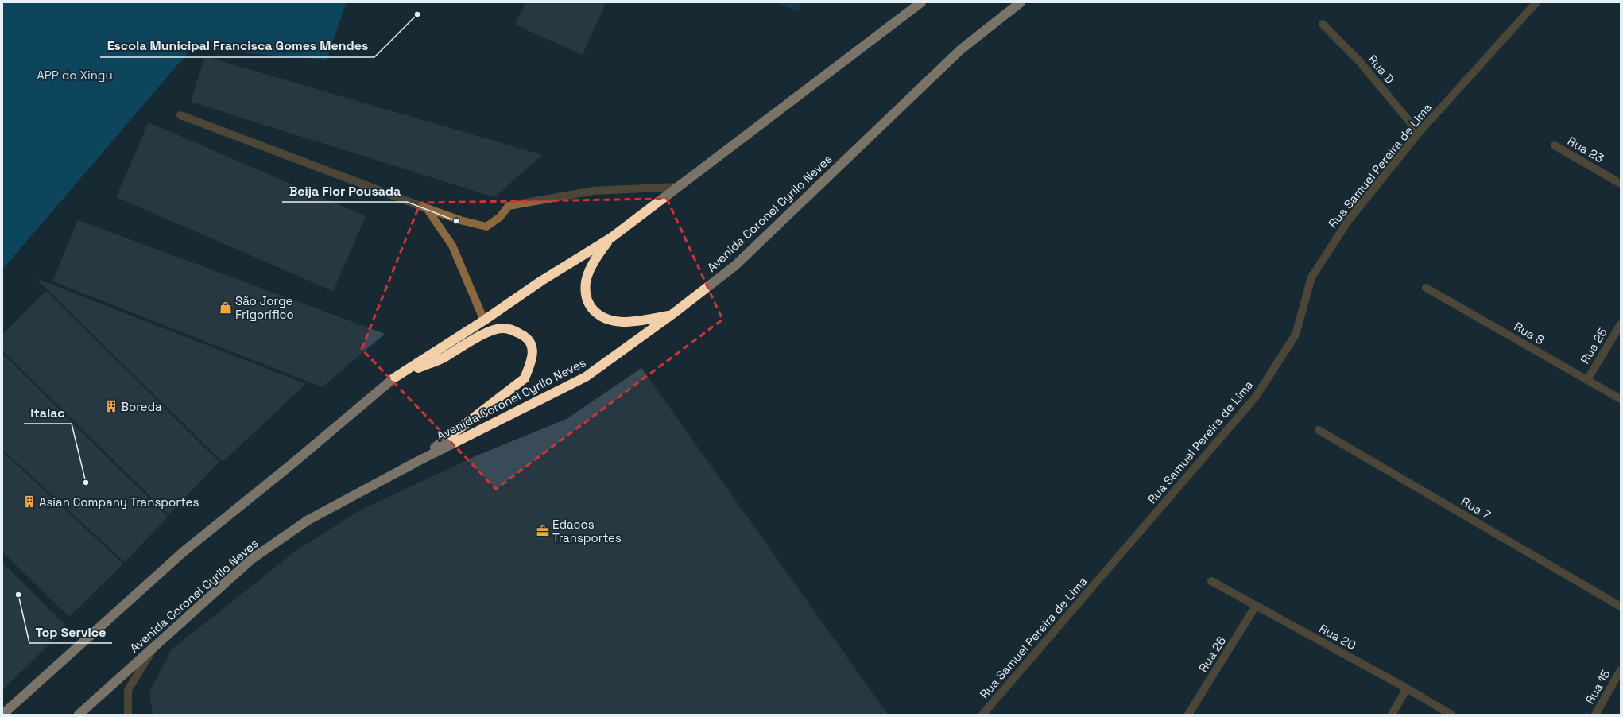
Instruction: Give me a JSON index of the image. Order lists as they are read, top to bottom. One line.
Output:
{"streets":{"highway":["Avenida Coronel Cyrilo Neves"],"street":["Rua D","Rua 23","Rua Samuel Pereira de Lima","Rua 8","Rua 25","Rua 7","Rua 20","Rua 26","Rua 15"]},"crossings":[["Rua D","Rua Samuel Pereira de Lima"],["Rua 8","Rua 25"],["Rua 20","Rua 26"]],"parks":["APP do Xingu"],"places":{"other":["Escola Municipal Francisca Gomes Mendes","Beija Flor Pousada","Italac","Top Service"],"shop":["São Jorge Frigorífico"],"building":["Boreda","Asian Company Transportes"],"office":["Edacos Transportes"]}}
